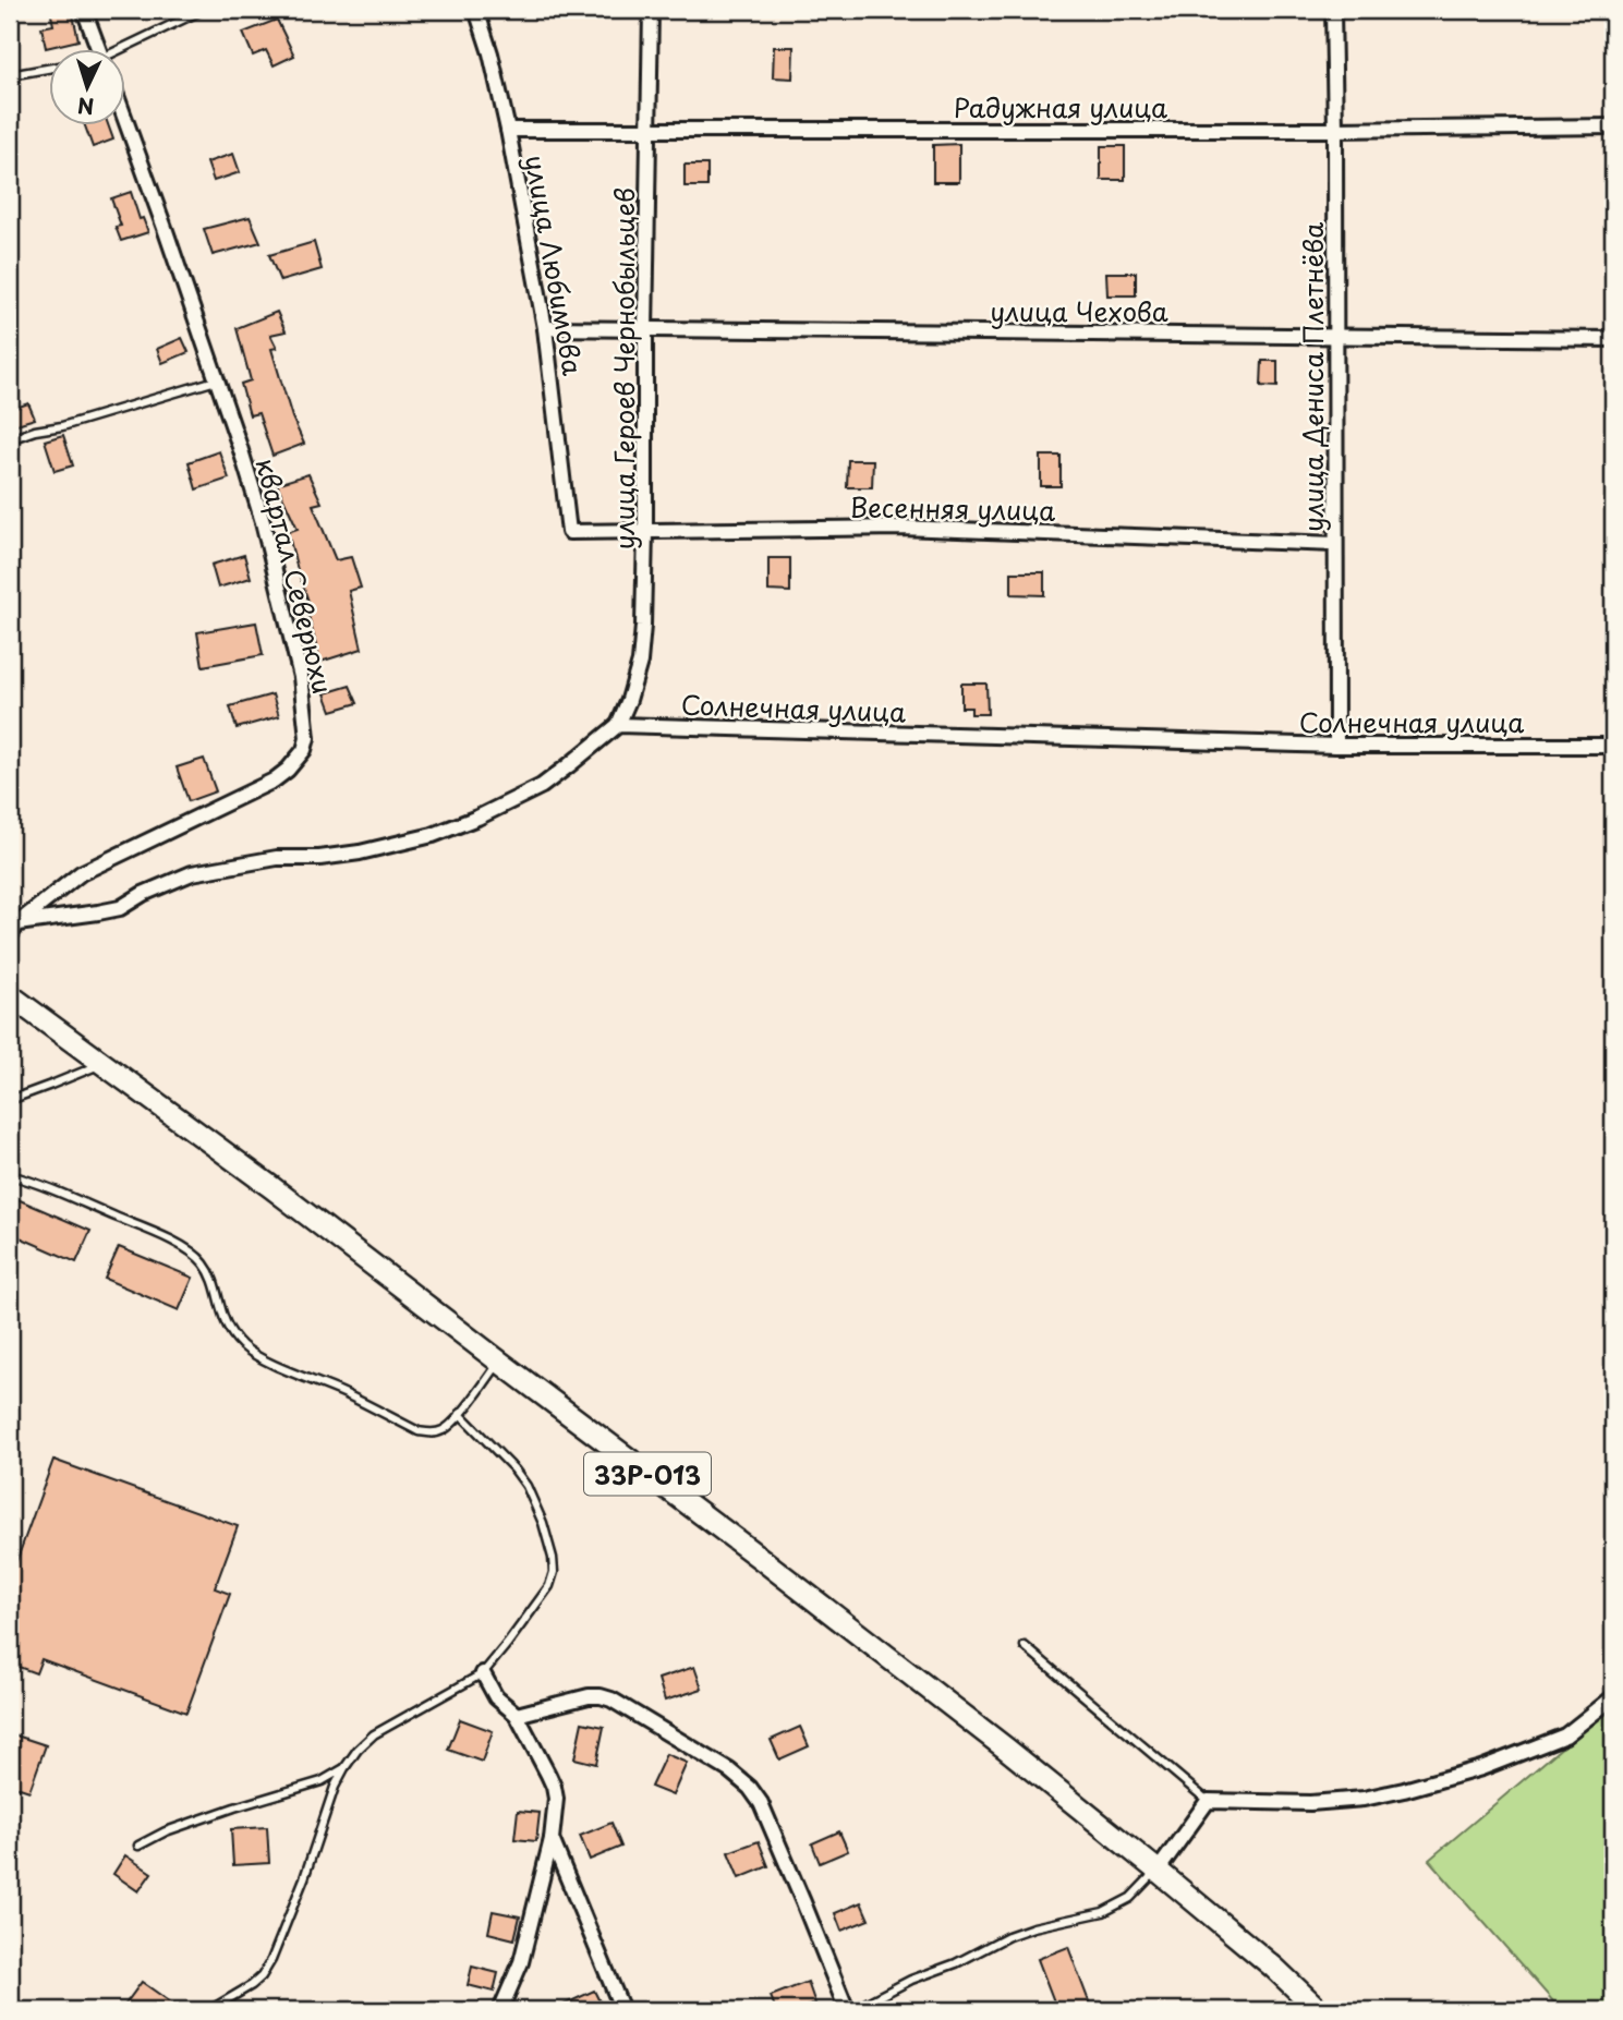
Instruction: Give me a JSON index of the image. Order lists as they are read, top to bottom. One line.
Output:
{"streets":{"main road":["33Р-013"],"street":["Радужная улица","улица Любимова","улица Чехова","улица Героев Чернобыльцев","улица Дениса Плетнёва","Весенняя улица","квартал Северюхи","Солнечная улица"]},"crossings":[["Радужная улица","улица Любимова"],["Радужная улица","улица Героев Чернобыльцев"],["Радужная улица","улица Дениса Плетнёва"],["улица Любимова","улица Чехова"],["улица Любимова","Весенняя улица"],["улица Чехова","улица Героев Чернобыльцев"],["улица Чехова","улица Дениса Плетнёва"],["улица Героев Чернобыльцев","Весенняя улица"],["улица Героев Чернобыльцев","Солнечная улица"],["улица Дениса Плетнёва","Весенняя улица"],["улица Дениса Плетнёва","Солнечная улица"]],"north":"bottom"}
